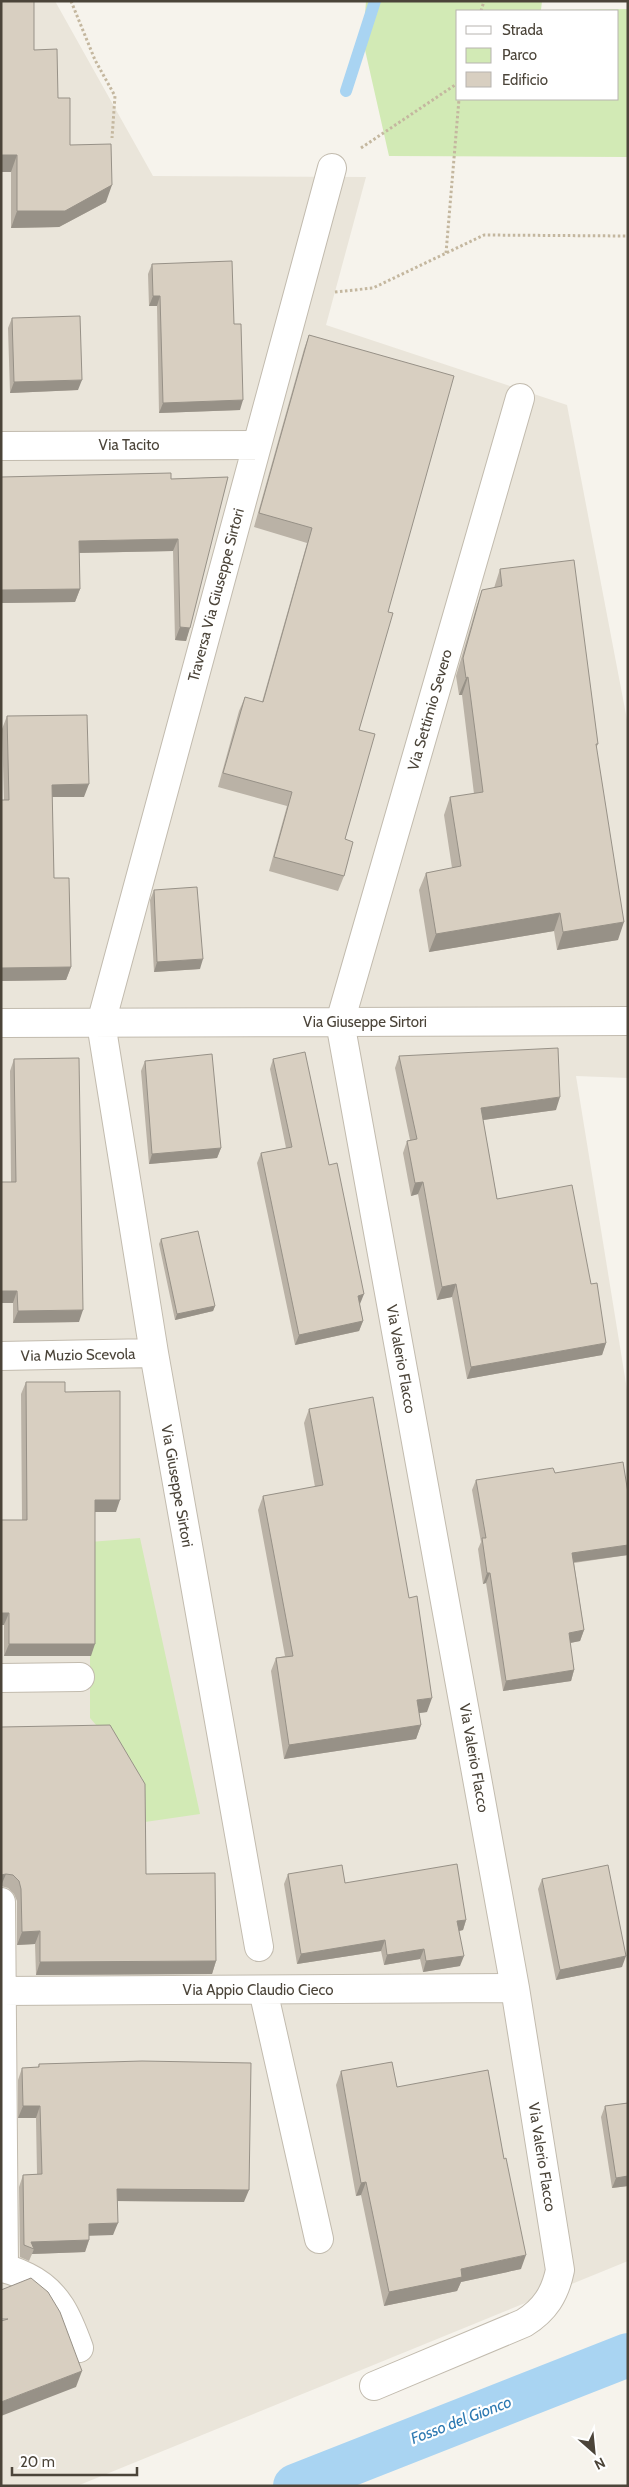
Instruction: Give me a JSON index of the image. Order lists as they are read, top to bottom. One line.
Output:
{"streets":{"street":["Via Tacito","Traversa Via Giuseppe Sirtori","Via Settimio Severo","Via Giuseppe Sirtori","Via Muzio Scevola","Via Valerio Flacco","Via Appio Claudio Cieco"]},"crossings":[["Via Tacito","Traversa Via Giuseppe Sirtori"],["Traversa Via Giuseppe Sirtori","Via Giuseppe Sirtori"],["Via Settimio Severo","Via Giuseppe Sirtori"],["Via Settimio Severo","Via Valerio Flacco"],["Via Giuseppe Sirtori","Via Muzio Scevola"],["Via Giuseppe Sirtori","Via Valerio Flacco"],["Via Valerio Flacco","Via Appio Claudio Cieco"]],"water":["Fosso del Gionco"],"legend":["Strada","Parco","Edificio"],"scale_bar":"20 m","north":"bottom right"}
